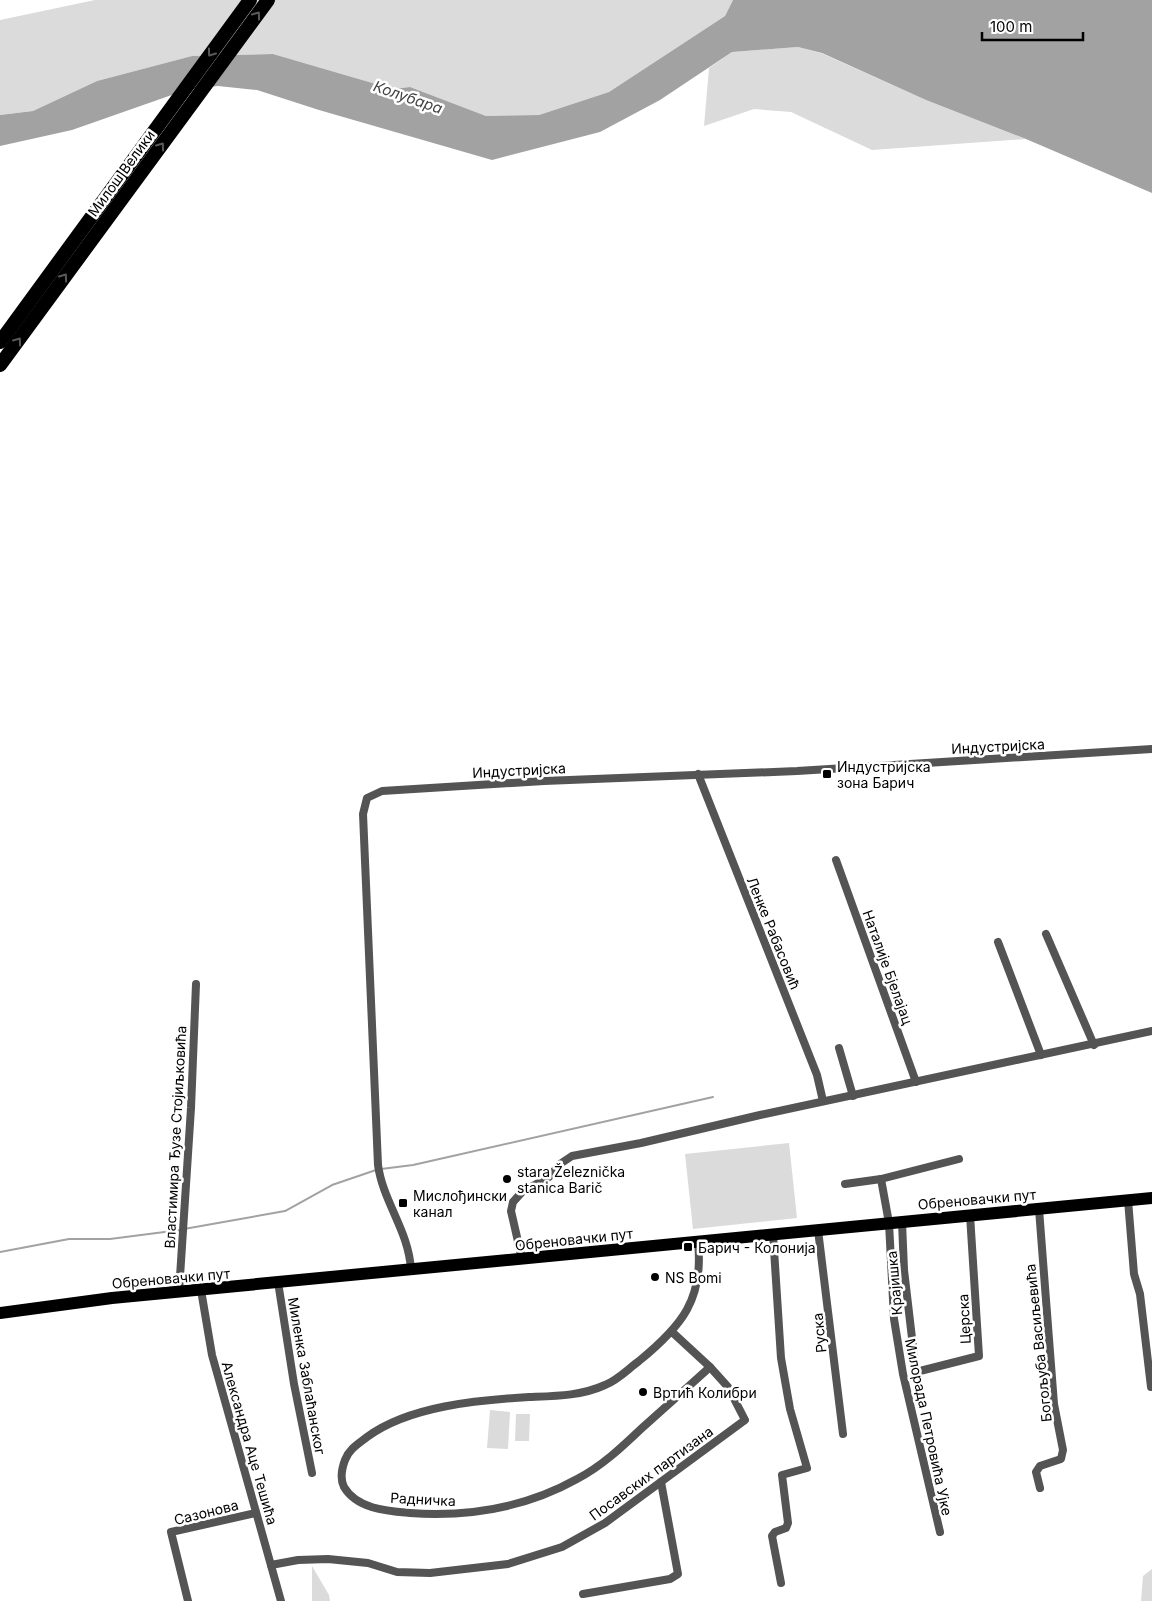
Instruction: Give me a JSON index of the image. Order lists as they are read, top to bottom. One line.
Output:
{"streets":{"highway":["Милош Велики"],"main road":["Обреновачки пут"],"street":["Индустријска","Ленке Рабасовић","Наталије Бјелајац","Властимира Ђузе Стојиљковића","Крајишка","Церска","Руска","Богољуба Васиљевића","Миленка Заблаћанског","Милорада Петровића Ујке","Александра Аце Тешића","Посавских партизана","Радничка","Сазонова"]},"crossings":[["Индустријска","Ленке Рабасовић"],["Индустријска","Обреновачки пут"],["Властимира Ђузе Стојиљковића","Обреновачки пут"],["Обреновачки пут","Крајишка"],["Обреновачки пут","Церска"],["Обреновачки пут","Руска"],["Обреновачки пут","Богољуба Васиљевића"],["Обреновачки пут","Миленка Заблаћанског"],["Обреновачки пут","Милорада Петровића Ујке"],["Обреновачки пут","Александра Аце Тешића"],["Обреновачки пут","Радничка"],["Крајишка","Церска"],["Крајишка","Милорада Петровића Ујке"],["Александра Аце Тешића","Посавских партизана"],["Александра Аце Тешића","Сазонова"],["Посавских партизана","Радничка"]],"water":["Колубара"],"places":{"transit":["Индустријска зона Барич","Мислођински канал","Барич - Колонија"],"other":["stara Železnička stanica Barič","NS Bomi","Вртић Колибри"]},"scale_bar":"100 m"}
